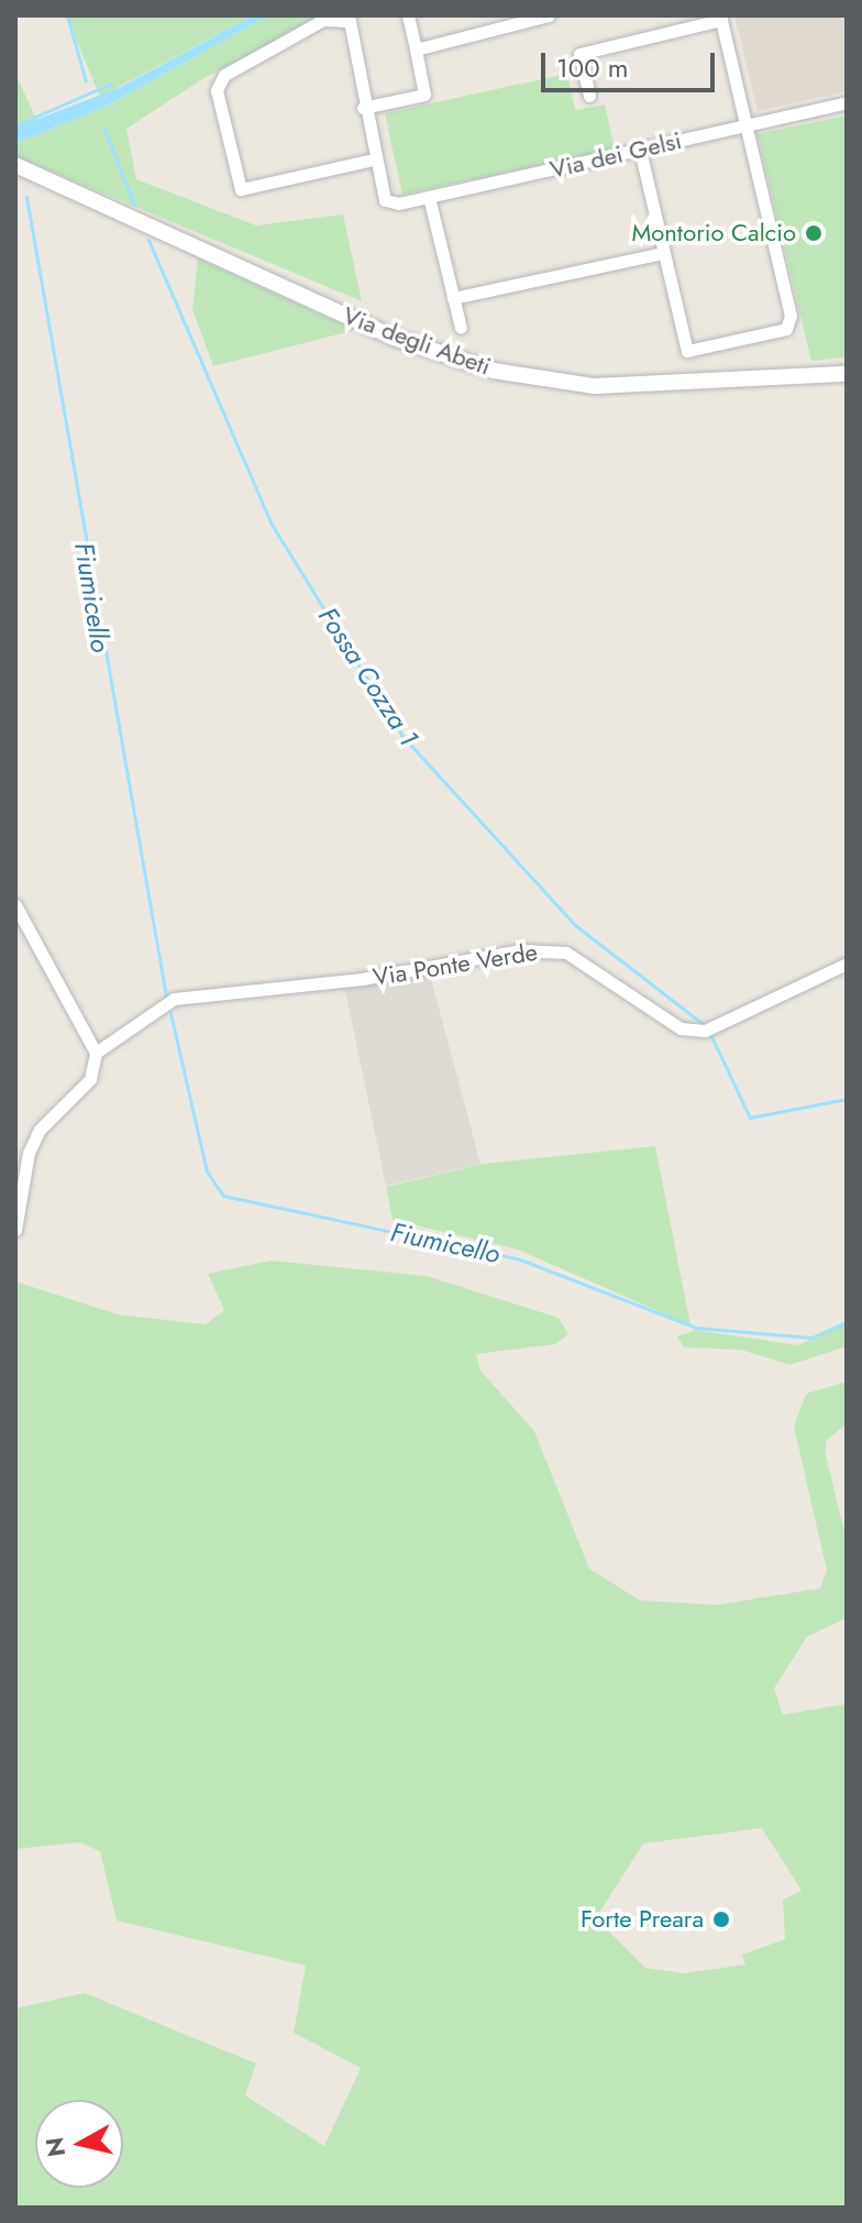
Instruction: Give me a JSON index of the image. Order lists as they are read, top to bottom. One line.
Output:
{"streets":{"street":["Via dei Gelsi","Via degli Abeti","Via Ponte Verde"]},"water":["Fiumicello","Fossa Cozza 1"],"places":["Montorio Calcio","Forte Preara"],"scale_bar":"100 m","north":"left"}
